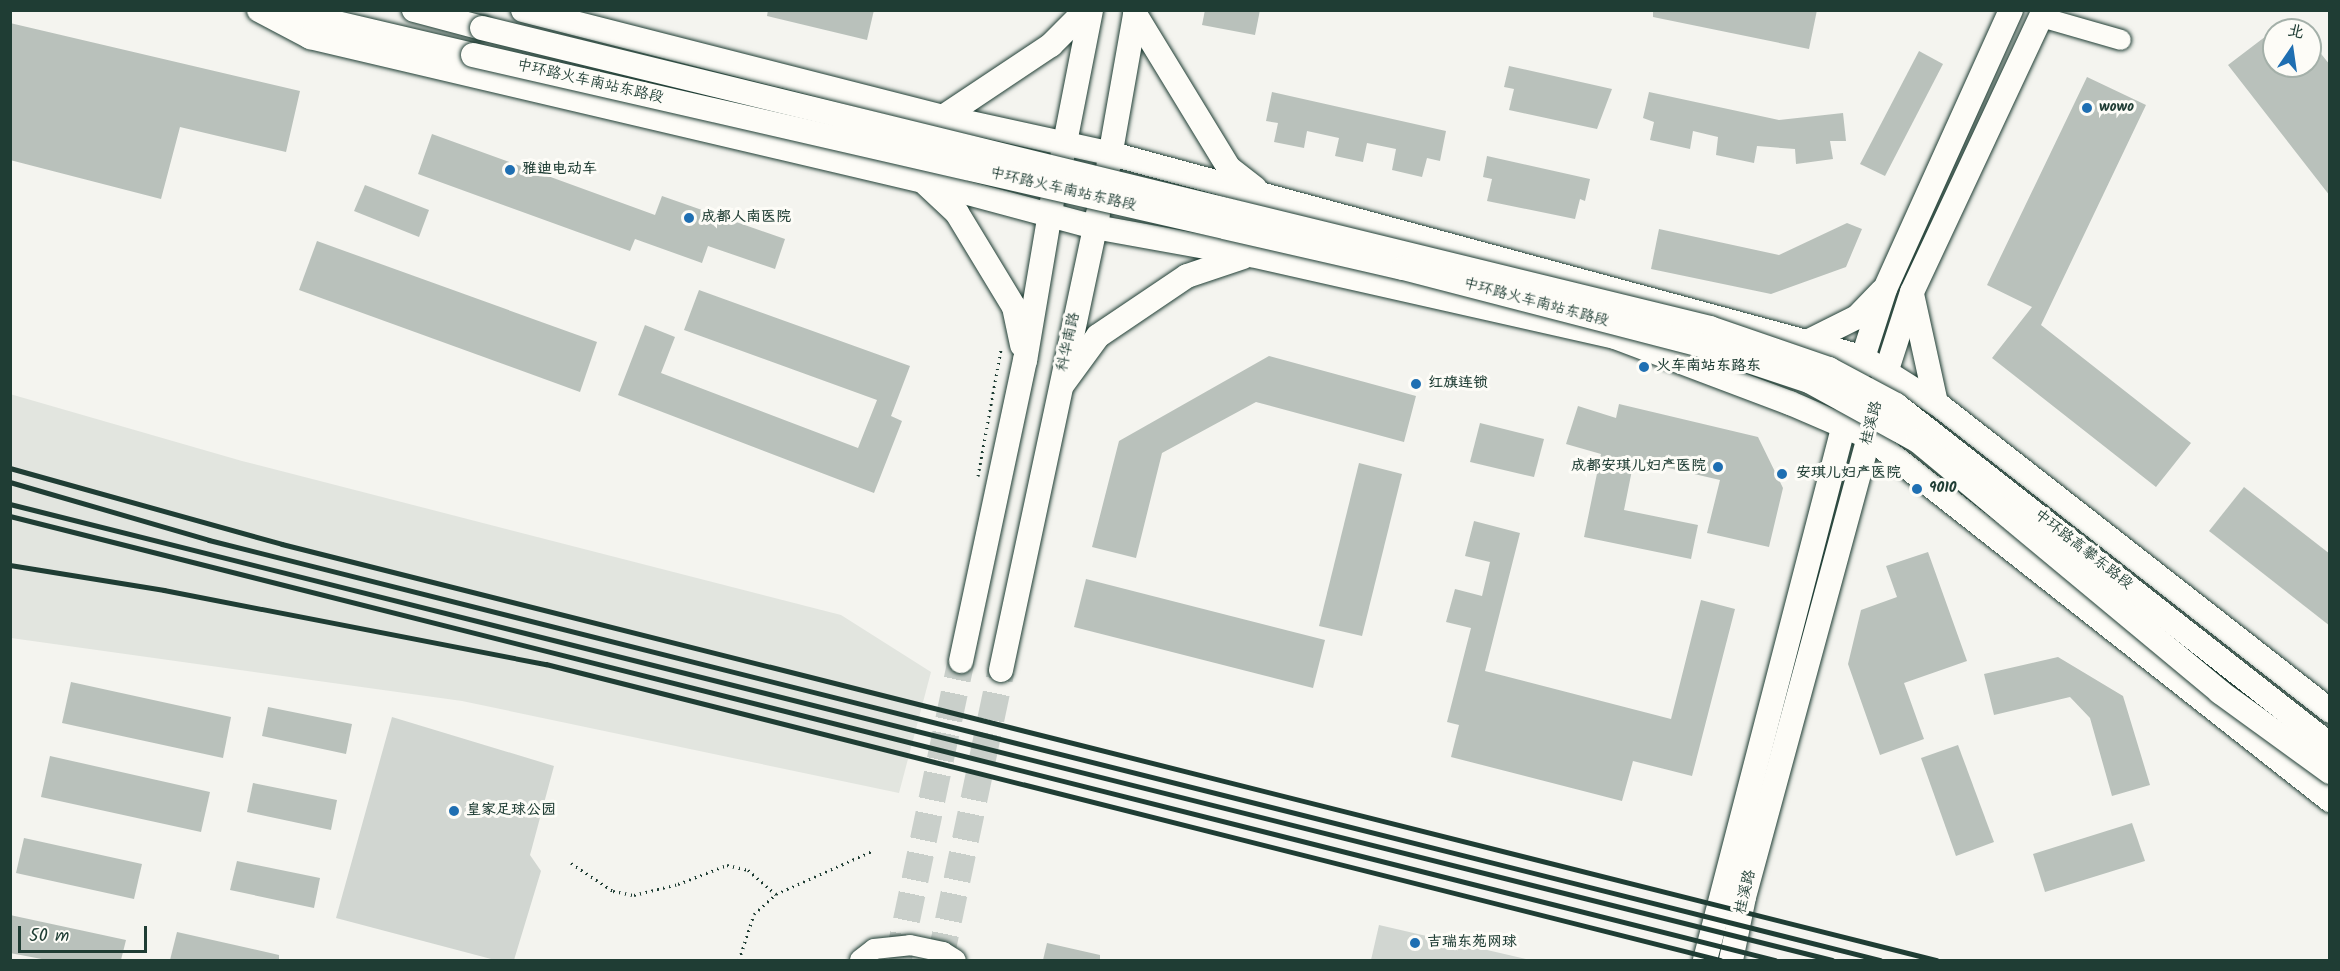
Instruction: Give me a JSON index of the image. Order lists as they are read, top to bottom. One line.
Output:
{"streets":{"main road":["中环路火车南站东路段","科华南路","桂溪路","中环路高攀东路段"]},"crossings":[["中环路火车南站东路段","中环路高攀东路段"]],"places":["wowo","雅迪电动车","成都人南医院","火车南站东路东","红旗连锁","成都安琪儿妇产医院","安琪儿妇产医院","9010","皇家足球公园","吉瑞东苑网球"],"scale_bar":"50 m","north":"top"}
